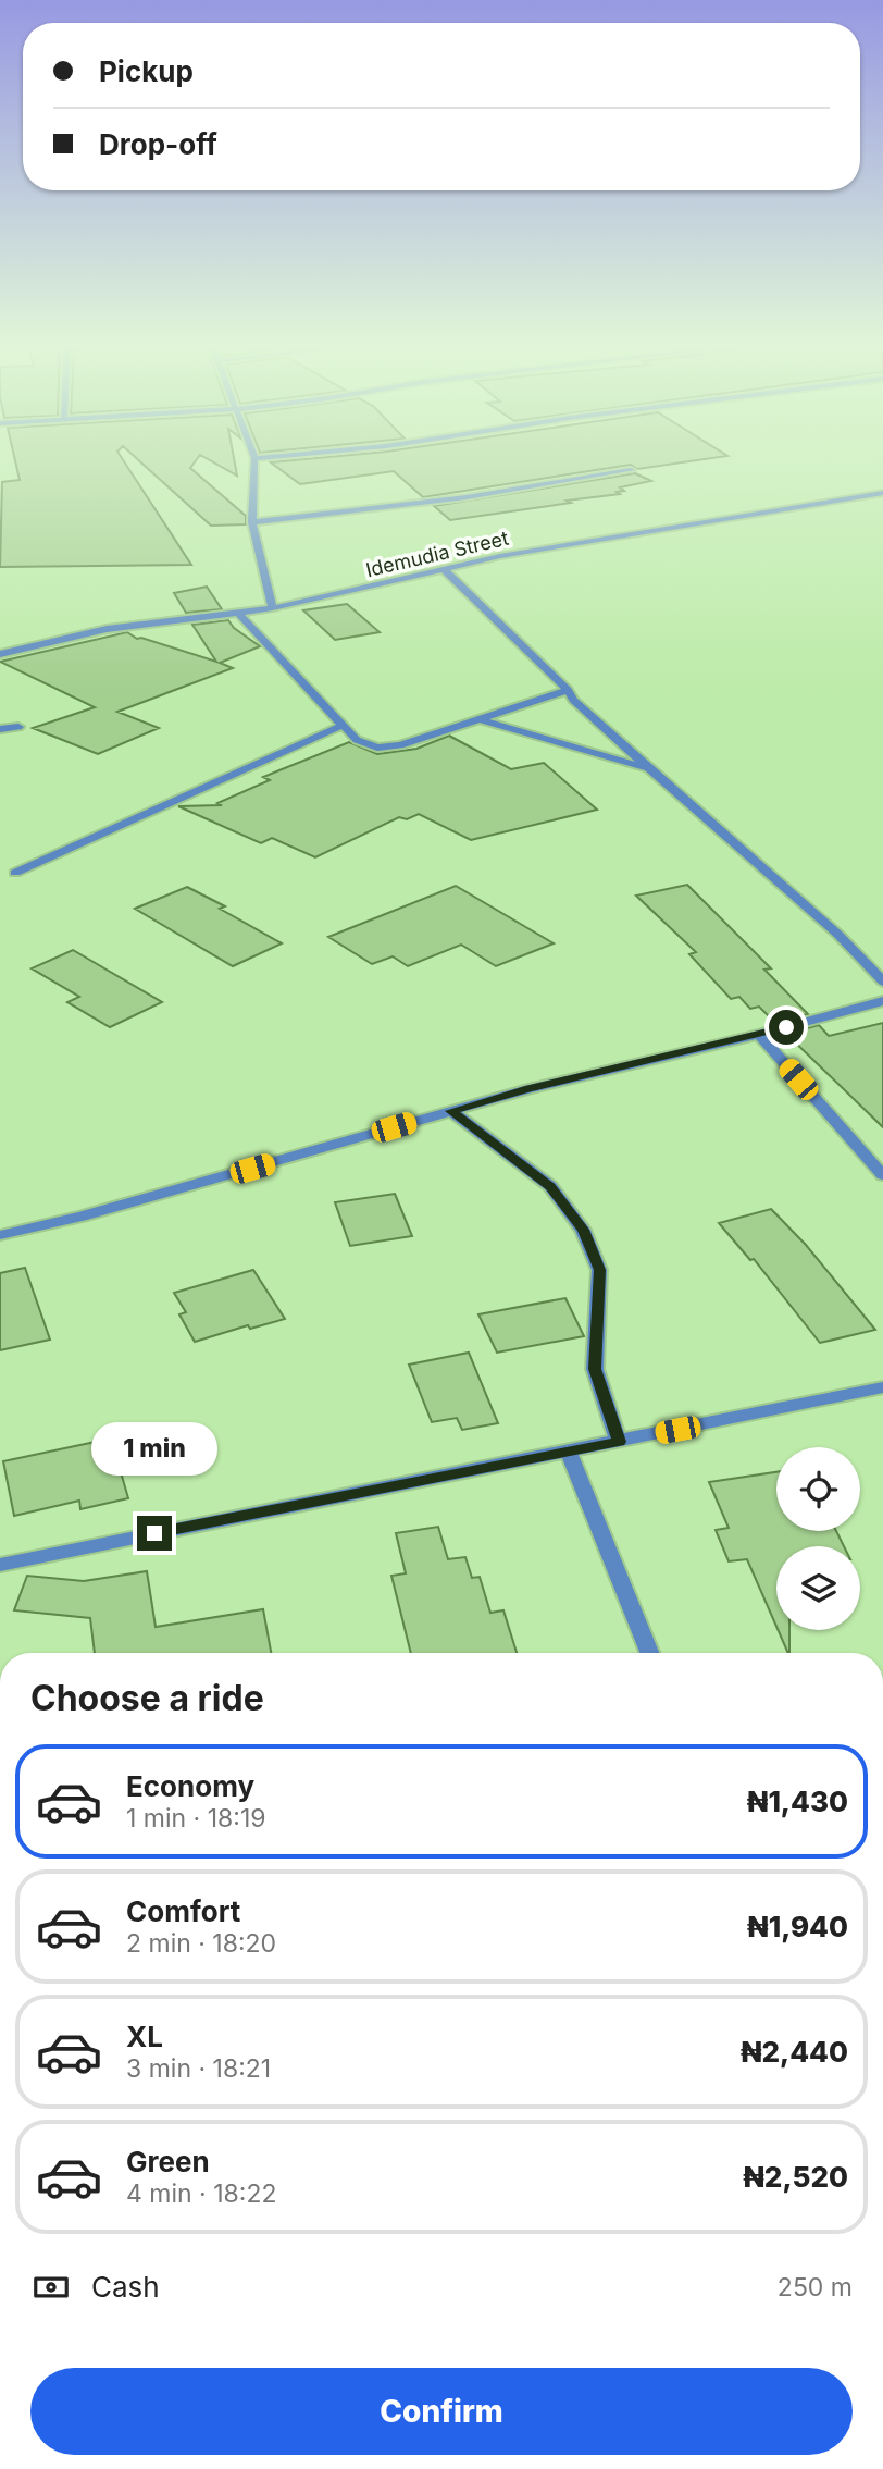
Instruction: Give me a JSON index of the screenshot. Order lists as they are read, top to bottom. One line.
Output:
{"streets":{"street":["Idemudia Street"]},"page":{"banner":["Pickup","Drop-off"],"bubble":"1 min","heading":"Choose a ride","list":[{"name":"Economy","note":"1 min · 18:19","value":"₦1,430"},{"name":"Comfort","note":"2 min · 18:20","value":"₦1,940"},{"name":"XL","note":"3 min · 18:21","value":"₦2,440"},{"name":"Green","note":"4 min · 18:22","value":"₦2,520"}],"pay":["Cash","250 m"],"buttons":"Confirm"}}
